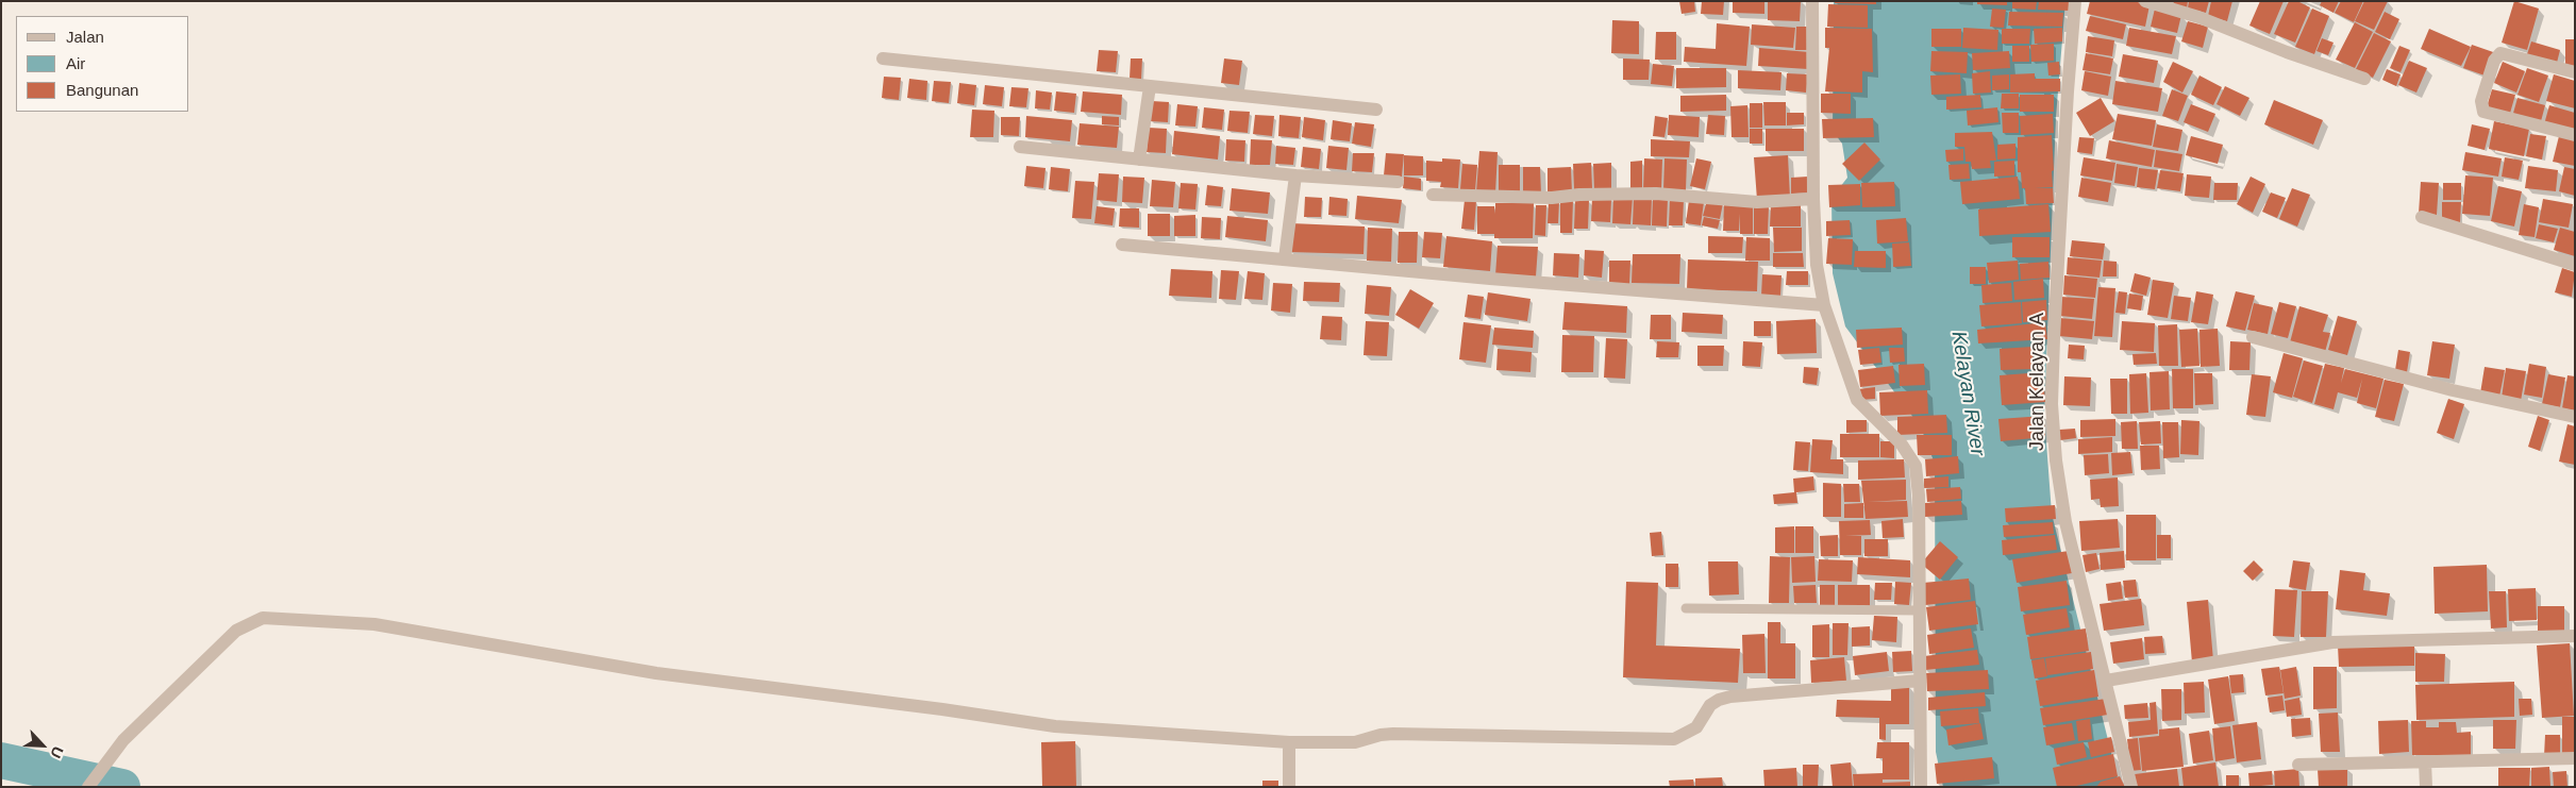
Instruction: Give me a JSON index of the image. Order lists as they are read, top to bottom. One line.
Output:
{"streets":{"street":["Jalan Kelayan A"]},"water":["Kelayan River"],"legend":["Jalan","Air","Bangunan"],"north":"bottom right"}
